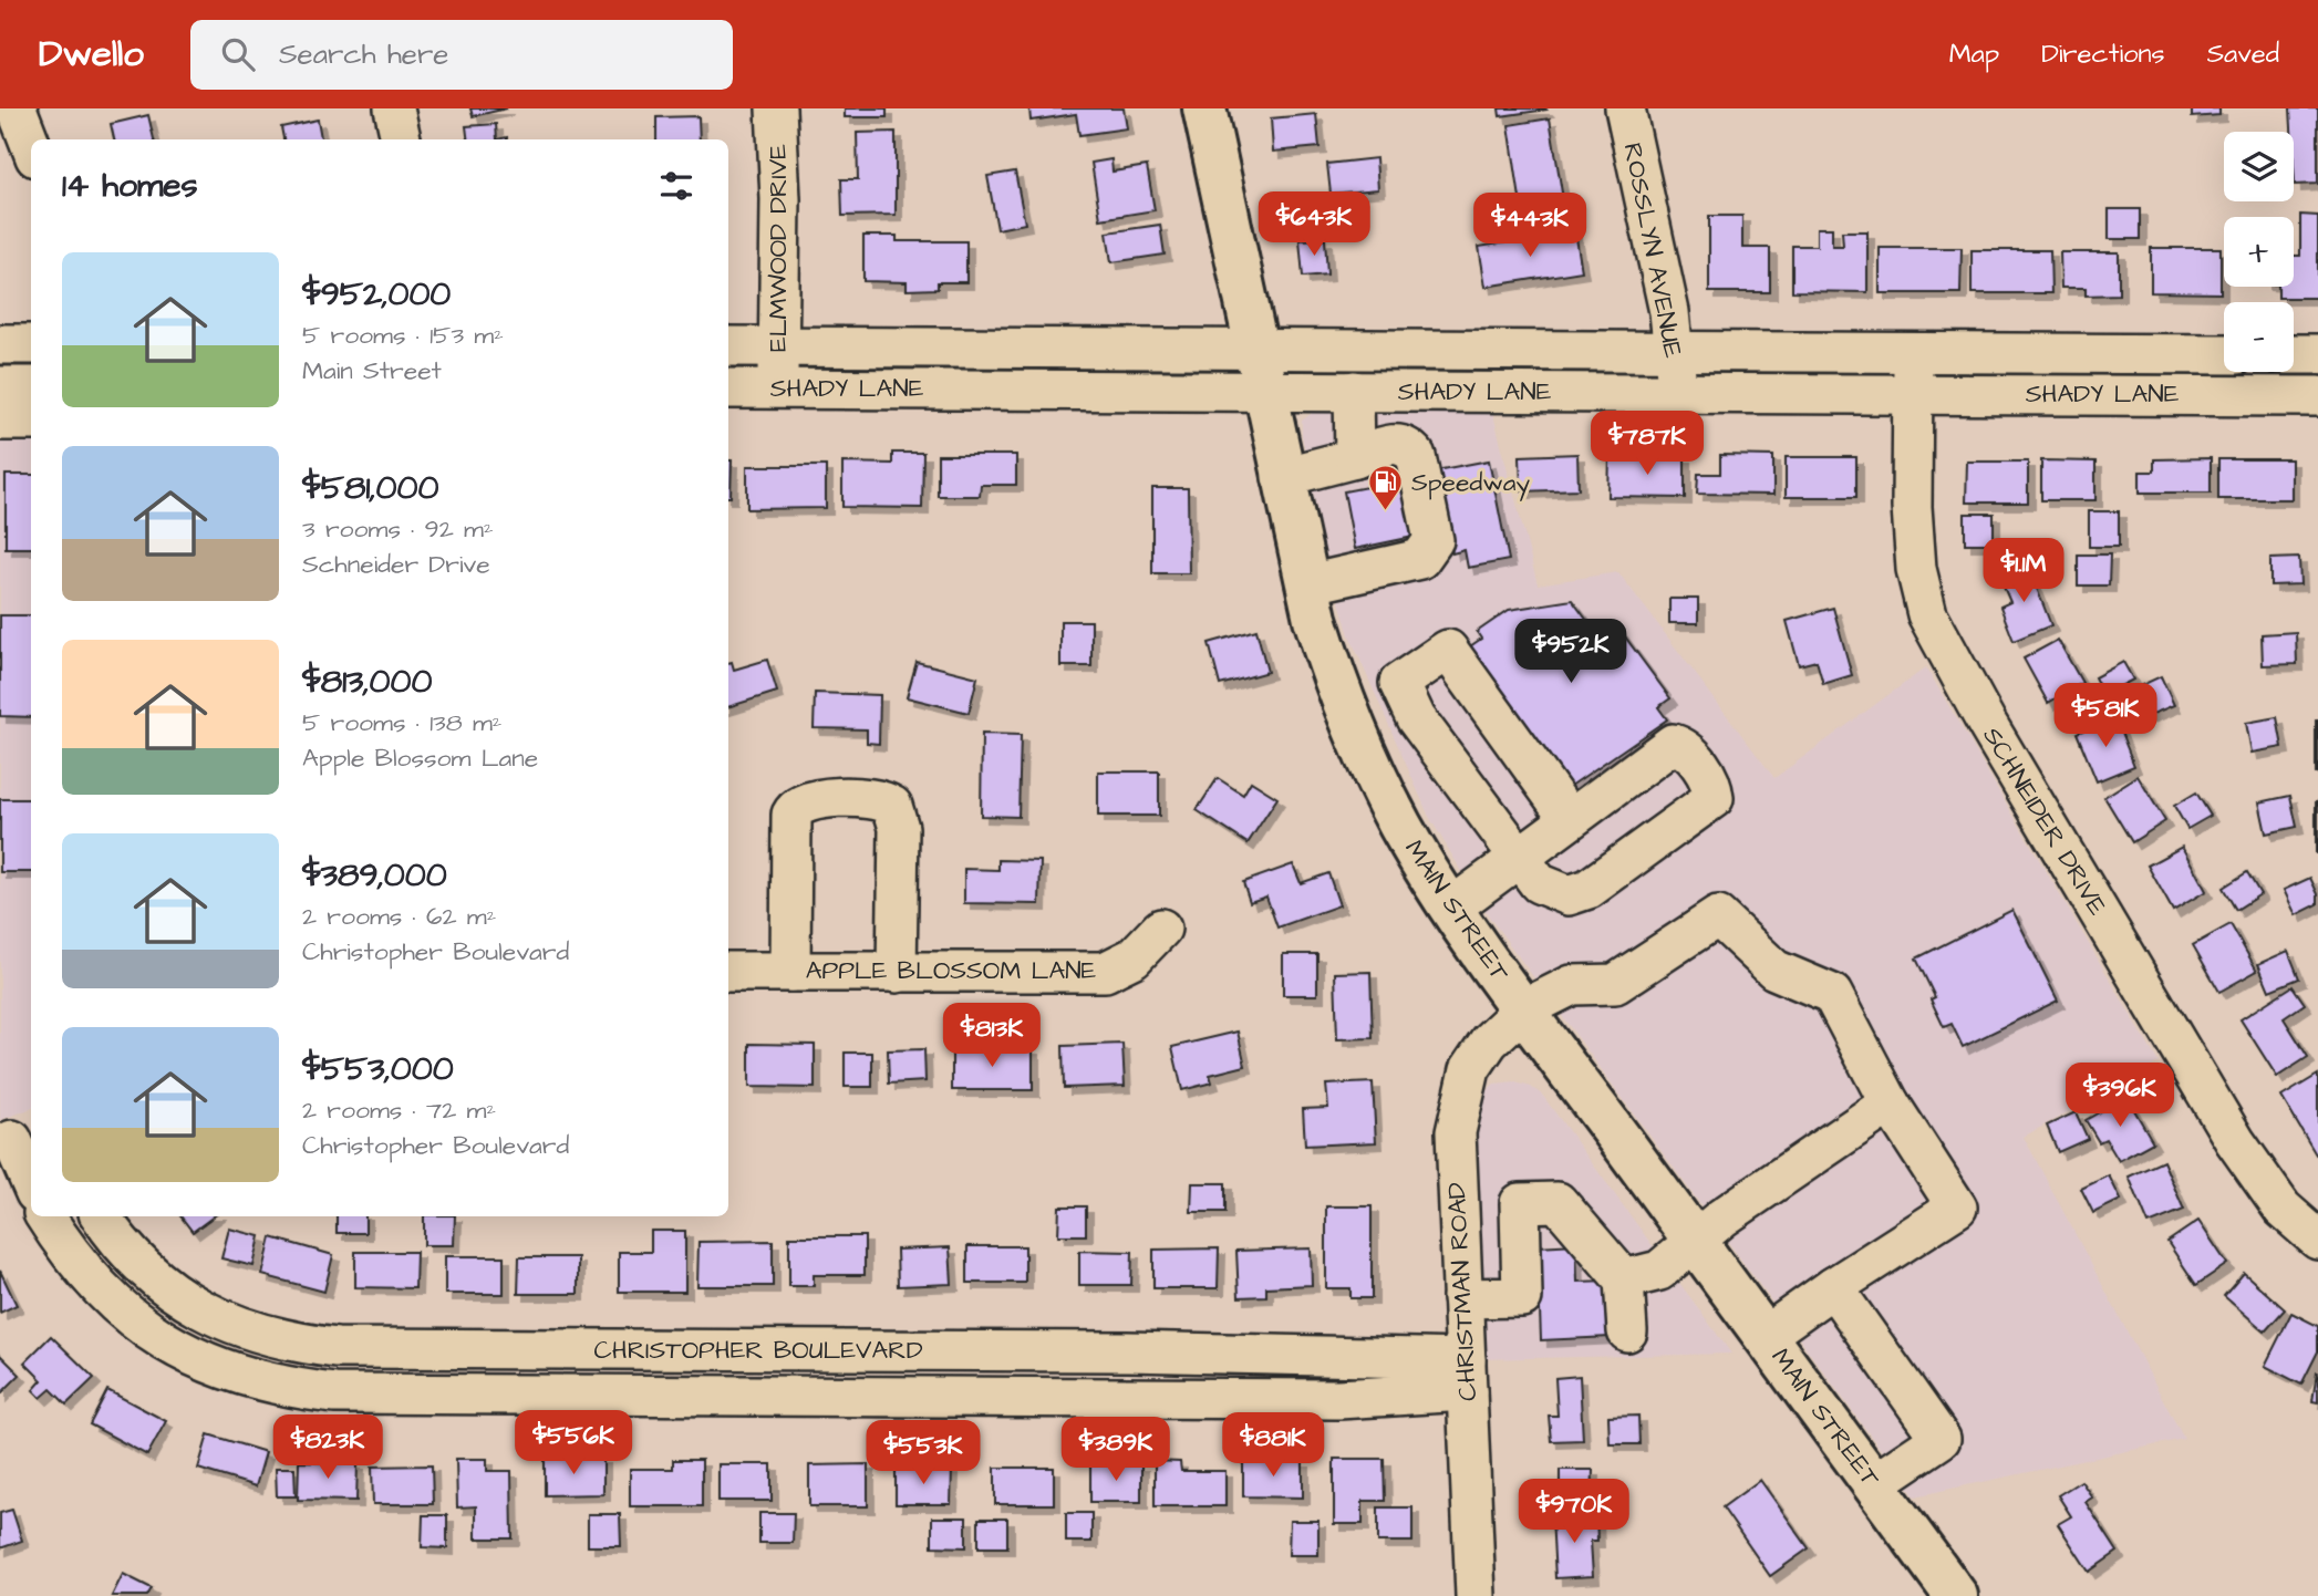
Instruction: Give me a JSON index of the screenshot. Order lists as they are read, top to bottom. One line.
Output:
{"streets":{"main road":["MAIN STREET"],"street":["ELMWOOD DRIVE","ROSSLYN AVENUE","SHADY LANE","SCHNEIDER DRIVE","APPLE BLOSSOM LANE","CHRISTMAN ROAD","CHRISTOPHER BOULEVARD"]},"crossings":[["ELMWOOD DRIVE","SHADY LANE"],["ROSSLYN AVENUE","SHADY LANE"],["SHADY LANE","SCHNEIDER DRIVE"],["SHADY LANE","MAIN STREET"],["MAIN STREET","CHRISTMAN ROAD"],["CHRISTMAN ROAD","CHRISTOPHER BOULEVARD"]],"places":{"fuel station":["Speedway"]},"page":{"header":"Dwello","search":"Search here","nav":["Map","Directions","Saved"],"map_buttons":["+","−"],"heading":"14 homes","price":["$643K","$443K","$787K","$1.1M","$952K","$581K","$813K","$396K","$556K","$881K","$823K","$389K","$553K","$970K"],"list":[{"name":"$952,000","note":"5 rooms · 153 m² · Main Street"},{"name":"$581,000","note":"3 rooms · 92 m² · Schneider Drive"},{"name":"$813,000","note":"5 rooms · 138 m² · Apple Blossom Lane"},{"name":"$389,000","note":"2 rooms · 62 m² · Christopher Boulevard"},{"name":"$553,000","note":"2 rooms · 72 m² · Christopher Boulevard"}]}}
